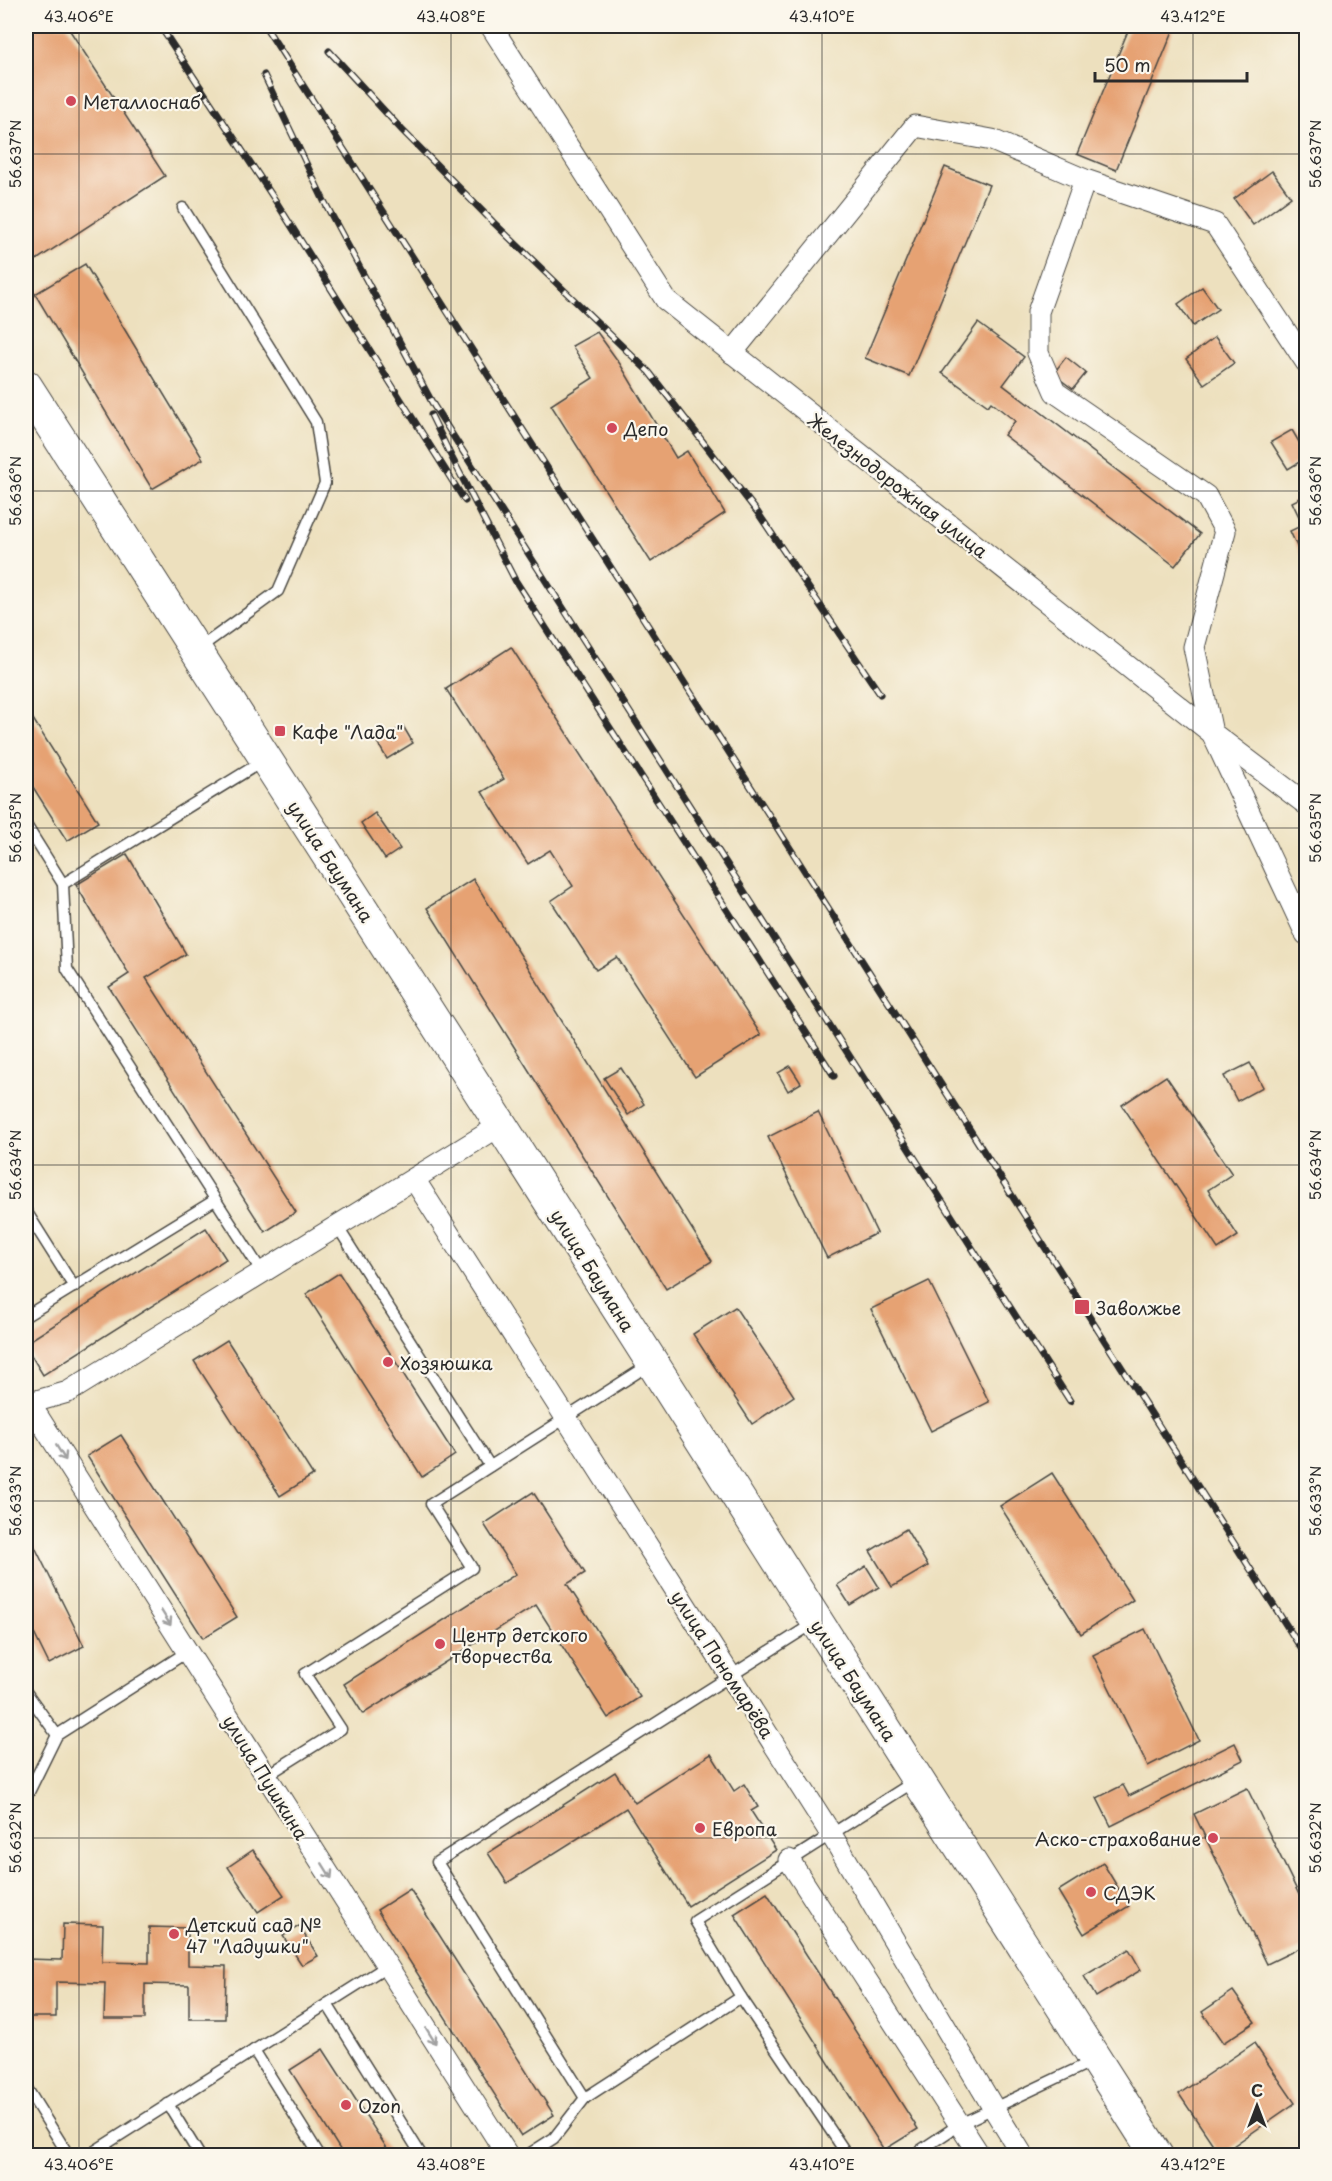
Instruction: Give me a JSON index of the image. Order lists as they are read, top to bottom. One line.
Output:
{"streets":{"main road":["улица Баумана"],"street":["Железнодорожная улица","улица Пономарёва","улица Пушкина"]},"one_way":["улица Пушкина"],"places":{"other":["Металлоснаб","Депо","Хозяюшка","Центр детского творчества","Европа","Аско-страхование","СДЭК","Детский сад № 47 \"Ладушки\"","Ozon"],"transit":["Кафе \"Лада\"","Заволжье"]},"scale_bar":"50 m","north":"top","coordinates":["43.406°E","43.408°E","43.410°E","43.412°E","56.637°N","56.636°N","56.635°N","56.634°N","56.633°N","56.632°N"]}
